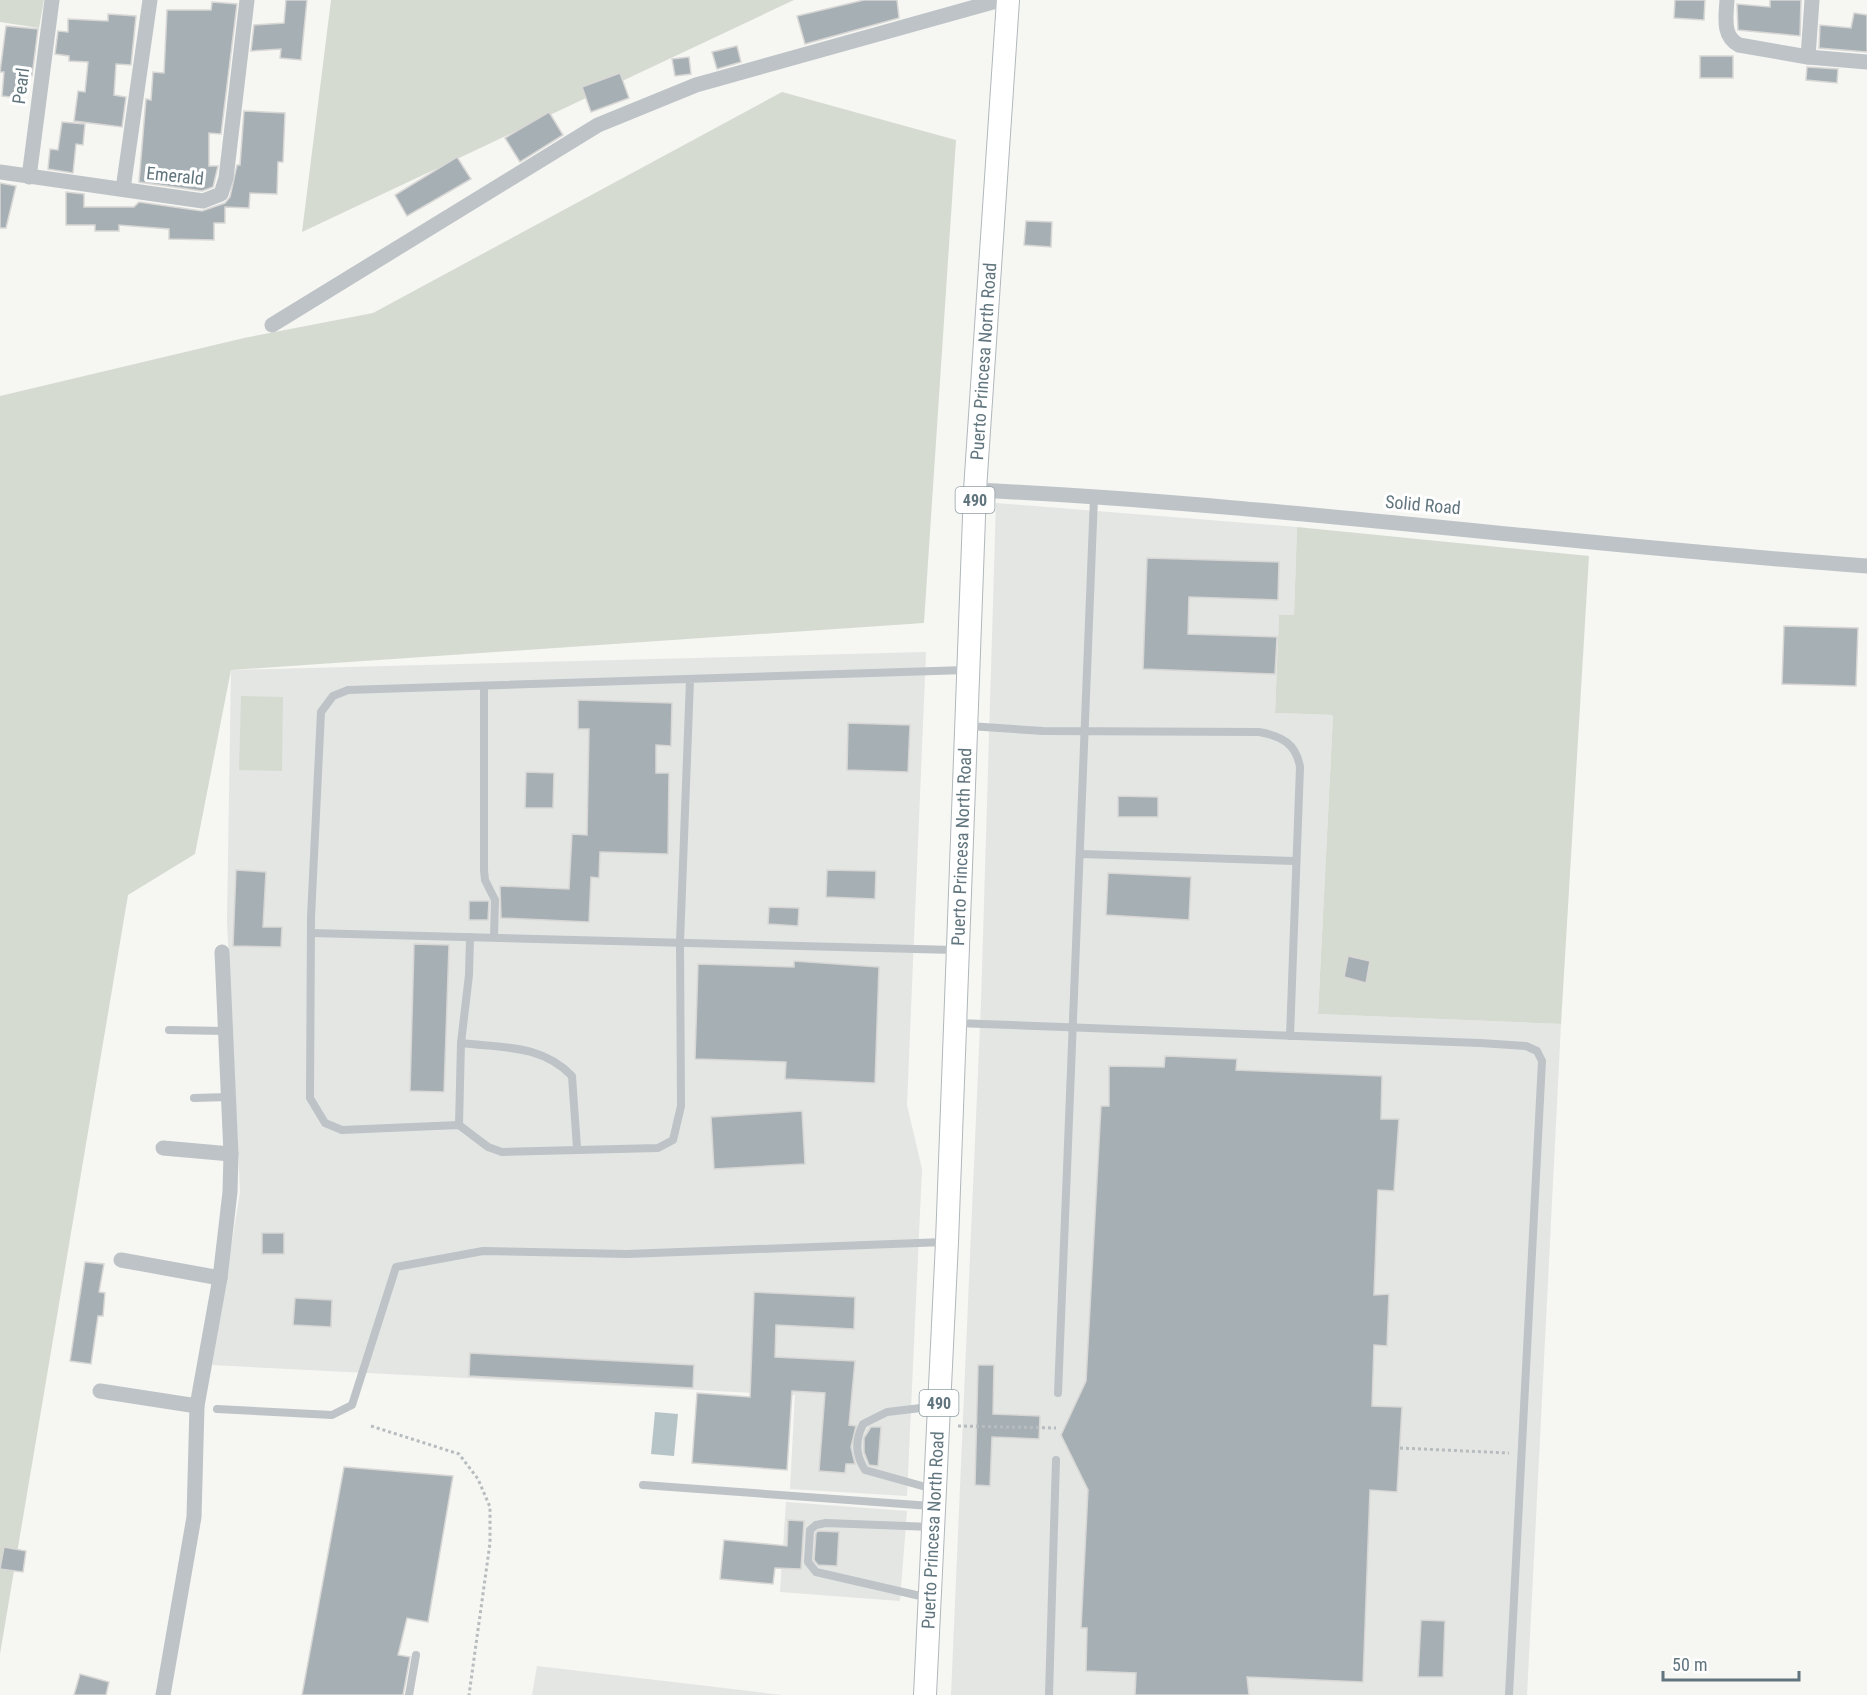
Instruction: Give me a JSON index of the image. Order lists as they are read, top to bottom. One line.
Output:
{"streets":{"main road":["Puerto Princesa North Road","490"],"street":["Pearl","Emerald","Solid Road"]},"crossings":[["Pearl","Emerald"],["Puerto Princesa North Road","Solid Road"]],"scale_bar":"50 m"}
